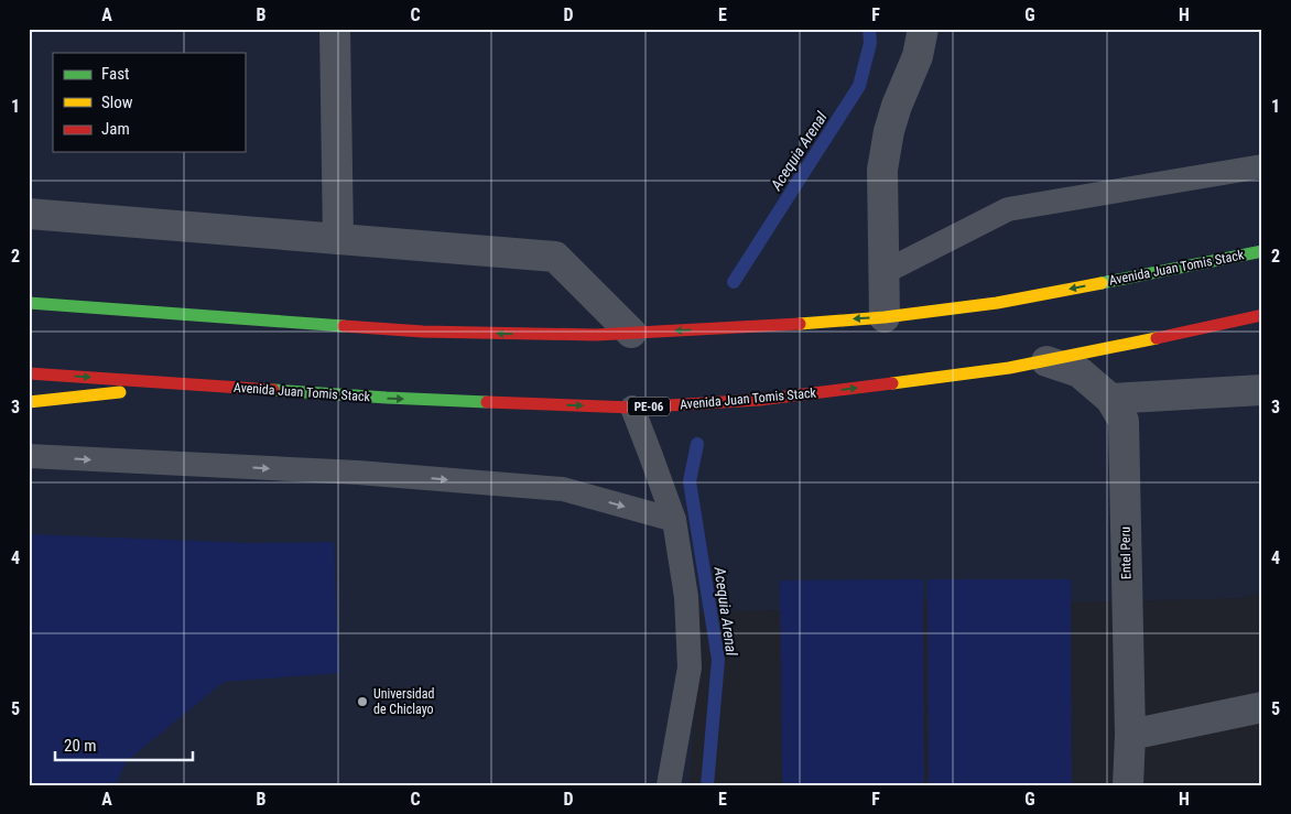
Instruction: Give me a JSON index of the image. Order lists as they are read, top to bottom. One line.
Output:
{"streets":{"main road":["Avenida Juan Tomis Stack","PE-06"],"street":["Entel Peru"]},"crossings":[["Avenida Juan Tomis Stack","Entel Peru"]],"water":["Acequia Arenal"],"places":["Universidad de Chiclayo"],"legend":["Fast","Slow","Jam"],"scale_bar":"20 m","grid":{"columns":["A","B","C","D","E","F","G","H"],"rows":["1","2","3","4","5"]}}
